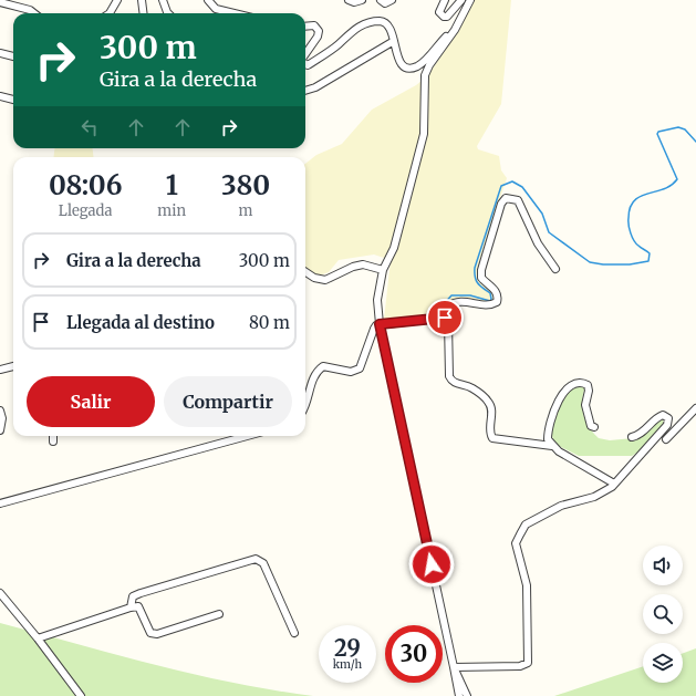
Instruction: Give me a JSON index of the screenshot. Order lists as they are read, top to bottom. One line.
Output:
{"page":{"turn":["300 m","Gira a la derecha"],"eta":["08:06","Llegada","1","min","380","m"],"list":[{"name":"Gira a la derecha","value":"300 m"},{"name":"Llegada al destino","value":"80 m"}],"buttons":["Salir","Compartir"],"speed":"29 km/h","limit":"30"}}
